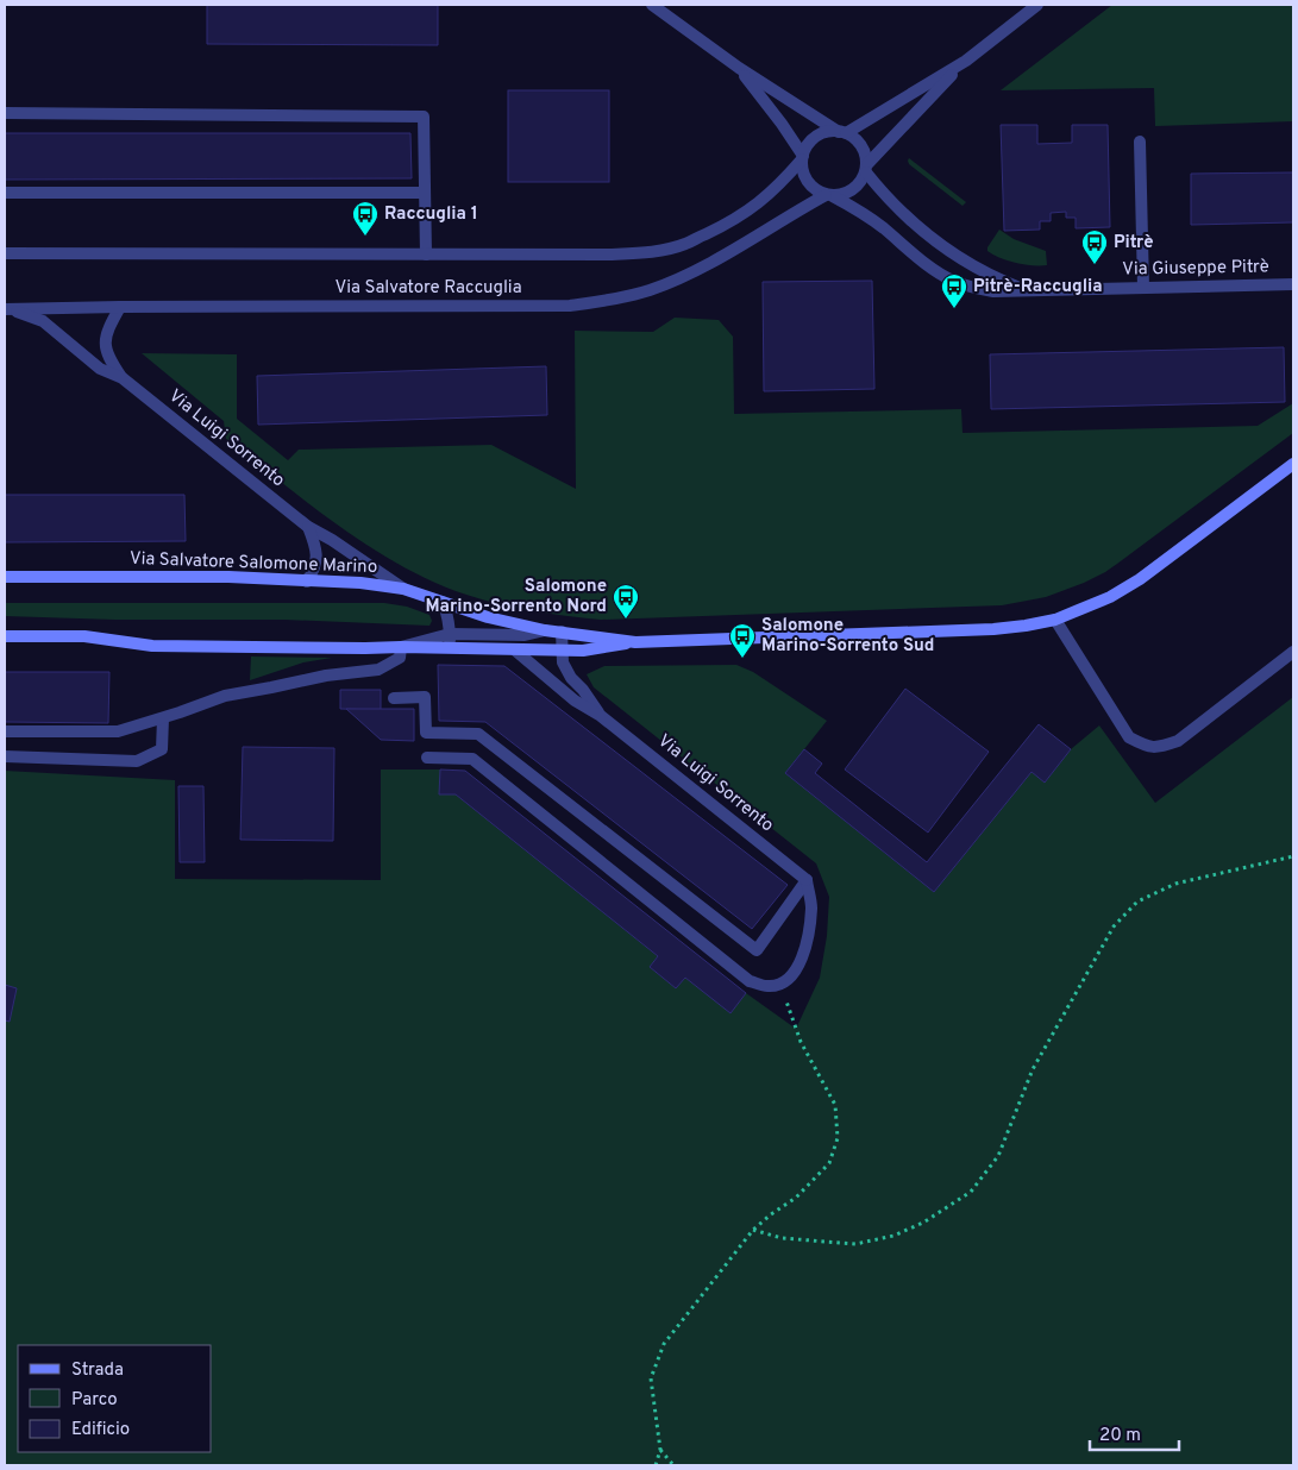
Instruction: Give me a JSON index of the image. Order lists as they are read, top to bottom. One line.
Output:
{"streets":{"street":["Via Giuseppe Pitrè","Via Salvatore Raccuglia","Via Luigi Sorrento","Via Salvatore Salomone Marino"]},"crossings":[["Via Giuseppe Pitrè","Via Salvatore Raccuglia"],["Via Luigi Sorrento","Via Salvatore Salomone Marino"]],"places":{"bus stop":["Raccuglia 1","Pitrè","Pitrè-Raccuglia","Salomone Marino-Sorrento Nord","Salomone Marino-Sorrento Sud"]},"legend":["Strada","Parco","Edificio"],"scale_bar":"20 m"}
